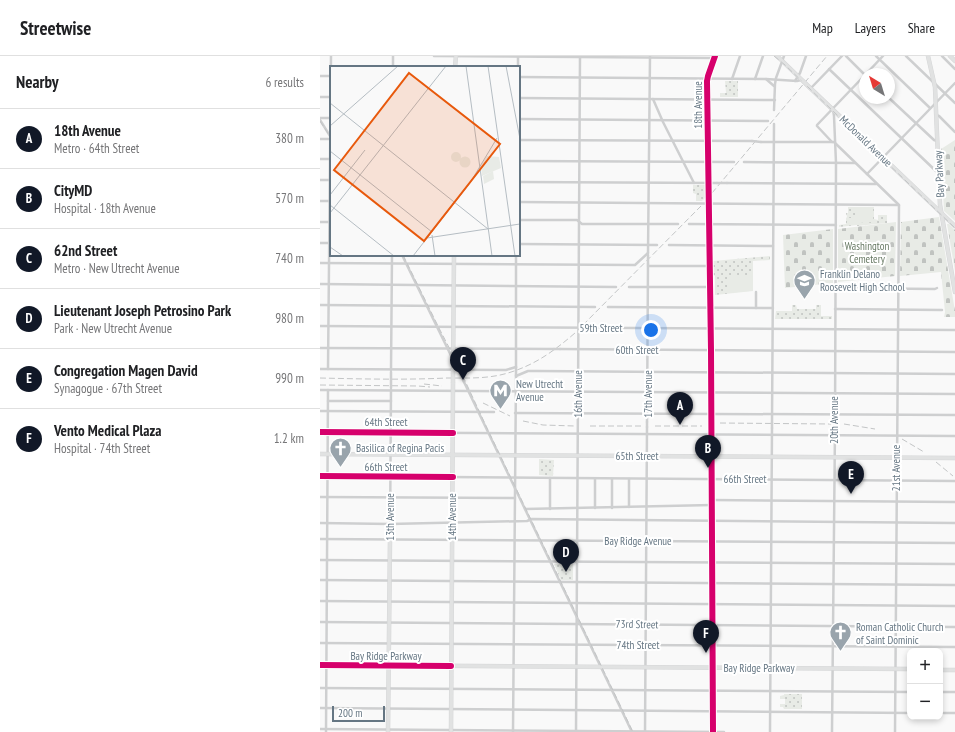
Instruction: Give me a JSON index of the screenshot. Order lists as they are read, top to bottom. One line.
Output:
{"streets":{"main road":["McDonald Avenue","Bay Parkway","65th Street","13th Avenue","14th Avenue","Bay Ridge Parkway"],"street":["18th Avenue","59th Street","60th Street","16th Avenue","17th Avenue","20th Avenue","64th Street","66th Street","21st Avenue","Bay Ridge Avenue","73rd Street","74th Street"]},"crossings":[["18th Avenue","59th Street"],["18th Avenue","60th Street"],["18th Avenue","64th Street"],["18th Avenue","65th Street"],["18th Avenue","66th Street"],["18th Avenue","Bay Ridge Avenue"],["18th Avenue","73rd Street"],["18th Avenue","74th Street"],["18th Avenue","Bay Ridge Parkway"],["McDonald Avenue","Bay Parkway"],["McDonald Avenue","20th Avenue"],["59th Street","16th Avenue"],["59th Street","17th Avenue"],["59th Street","20th Avenue"],["59th Street","21st Avenue"],["59th Street","13th Avenue"],["59th Street","14th Avenue"],["60th Street","16th Avenue"],["60th Street","17th Avenue"],["60th Street","20th Avenue"],["60th Street","21st Avenue"],["60th Street","13th Avenue"],["60th Street","14th Avenue"],["16th Avenue","64th Street"],["16th Avenue","65th Street"],["16th Avenue","66th Street"],["16th Avenue","Bay Ridge Avenue"],["16th Avenue","73rd Street"],["16th Avenue","74th Street"],["16th Avenue","Bay Ridge Parkway"],["17th Avenue","64th Street"],["17th Avenue","65th Street"],["17th Avenue","66th Street"],["17th Avenue","Bay Ridge Avenue"],["17th Avenue","73rd Street"],["17th Avenue","74th Street"],["17th Avenue","Bay Ridge Parkway"],["20th Avenue","64th Street"],["20th Avenue","65th Street"],["20th Avenue","66th Street"],["20th Avenue","Bay Ridge Avenue"],["20th Avenue","73rd Street"],["20th Avenue","74th Street"],["20th Avenue","Bay Ridge Parkway"],["64th Street","21st Avenue"],["64th Street","13th Avenue"],["64th Street","14th Avenue"],["65th Street","21st Avenue"],["65th Street","13th Avenue"],["65th Street","14th Avenue"],["66th Street","21st Avenue"],["66th Street","13th Avenue"],["66th Street","14th Avenue"],["21st Avenue","Bay Ridge Avenue"],["21st Avenue","73rd Street"],["21st Avenue","74th Street"],["21st Avenue","Bay Ridge Parkway"],["13th Avenue","Bay Ridge Avenue"],["13th Avenue","73rd Street"],["13th Avenue","74th Street"],["13th Avenue","Bay Ridge Parkway"],["14th Avenue","Bay Ridge Avenue"],["14th Avenue","73rd Street"],["14th Avenue","74th Street"],["14th Avenue","Bay Ridge Parkway"]],"parks":["Washington Cemetery"],"places":{"school or university":["Franklin Delano Roosevelt High School"],"metro station":["New Utrecht Avenue"],"church":["Basilica of Regina Pacis","Roman Catholic Church of Saint Dominic"]},"scale_bar":"200 m","north":"top left","page":{"header":"Streetwise","nav":["Map","Layers","Share"],"heading":["Nearby","6 results"],"list":[{"mark":"A","name":"18th Avenue","note":"Metro · 64th Street","value":"380 m"},{"mark":"B","name":"CityMD","note":"Hospital · 18th Avenue","value":"570 m"},{"mark":"C","name":"62nd Street","note":"Metro · New Utrecht Avenue","value":"740 m"},{"mark":"D","name":"Lieutenant Joseph Petrosino Park","note":"Park · New Utrecht Avenue","value":"980 m"},{"mark":"E","name":"Congregation Magen David","note":"Synagogue · 67th Street","value":"990 m"},{"mark":"F","name":"Vento Medical Plaza","note":"Hospital · 74th Street","value":"1.2 km"}],"pins":["C","A","B","E","D","F"],"map_buttons":["+","−"],"scale":"200 m"}}
